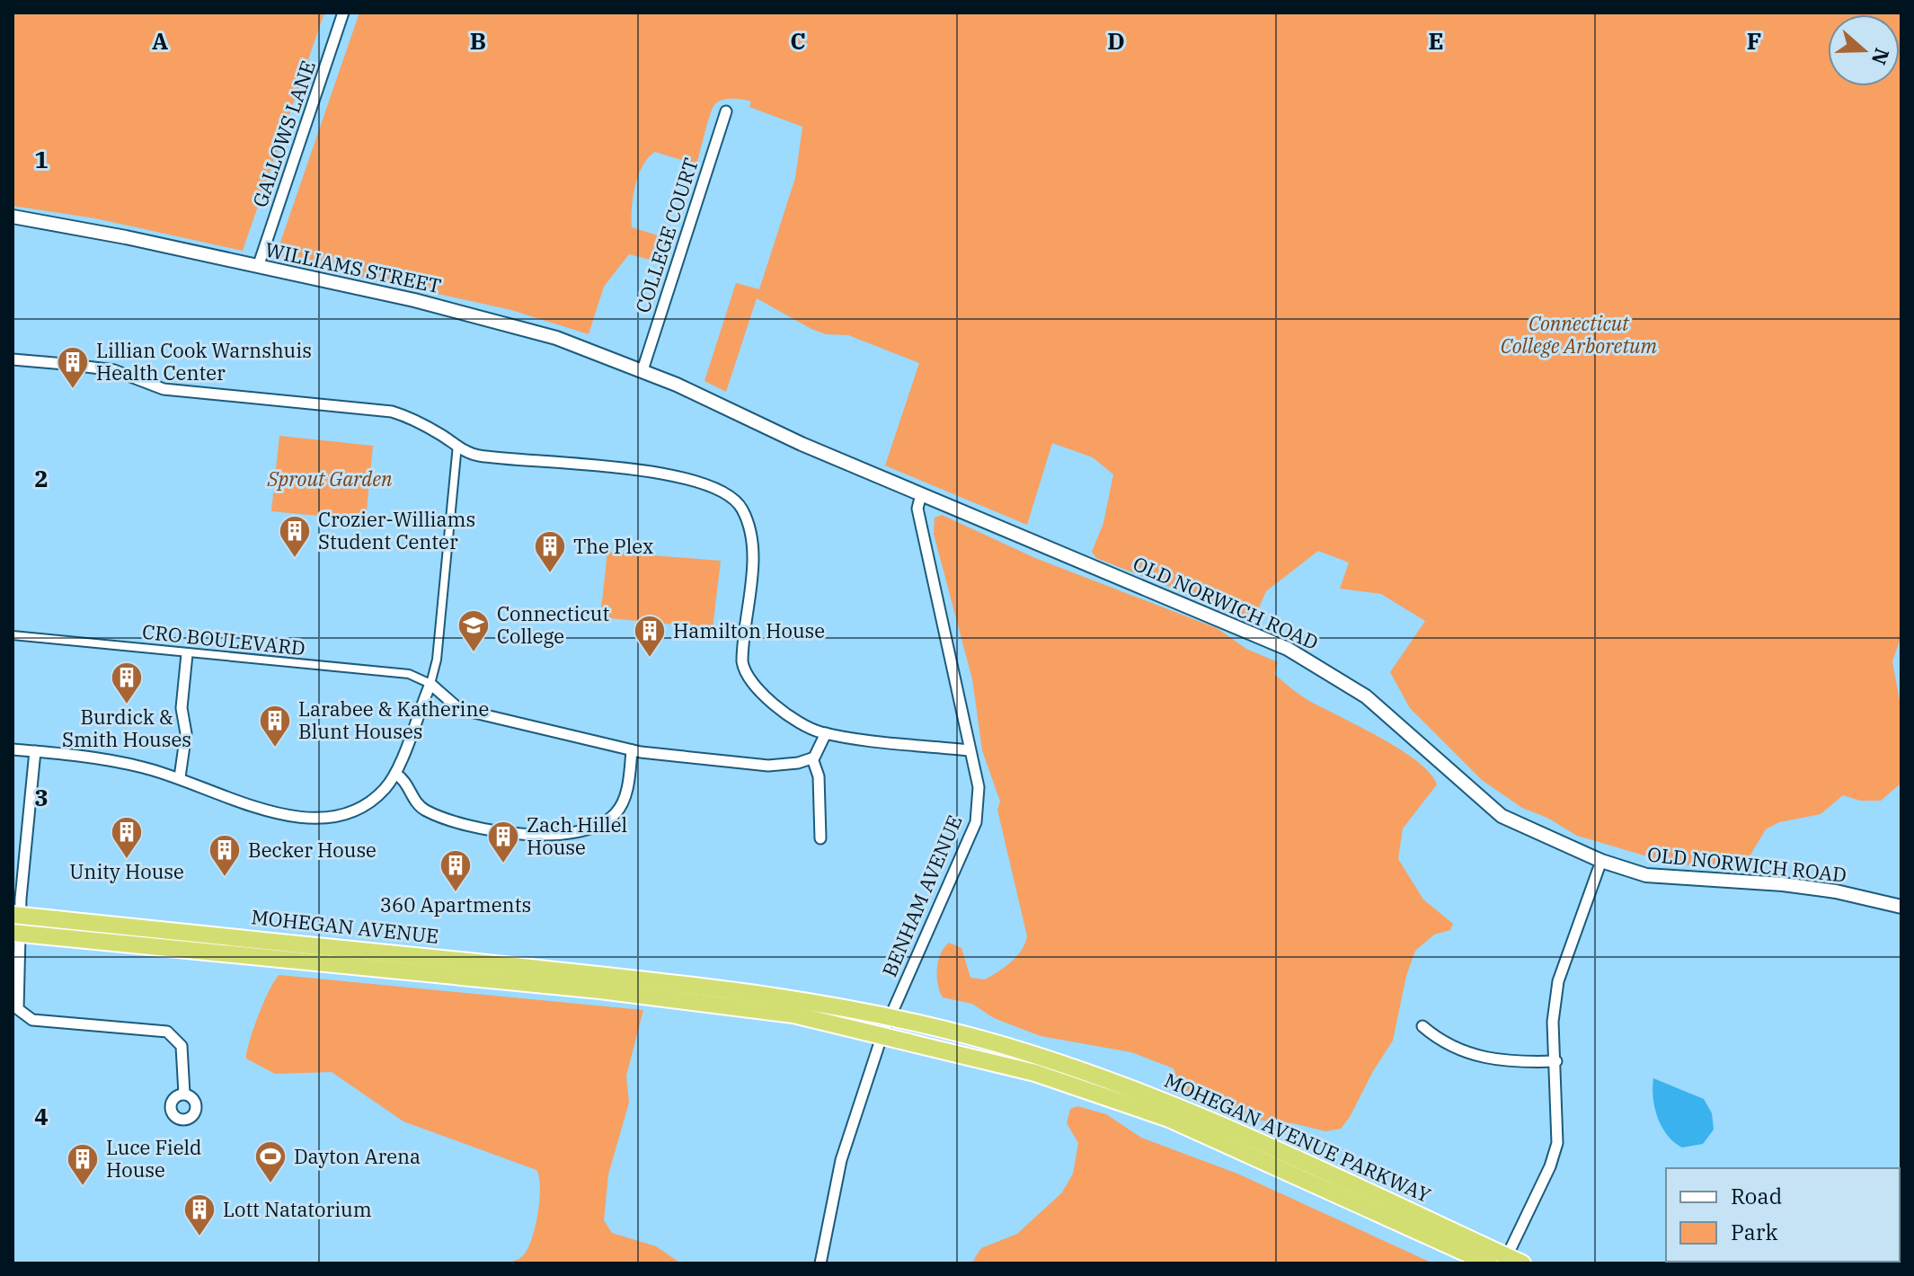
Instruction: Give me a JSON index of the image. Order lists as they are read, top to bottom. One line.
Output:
{"streets":{"highway":["MOHEGAN AVENUE","MOHEGAN AVENUE PARKWAY"],"street":["GALLOWS LANE","COLLEGE COURT","WILLIAMS STREET","OLD NORWICH ROAD","CRO BOULEVARD","BENHAM AVENUE"]},"crossings":[["GALLOWS LANE","WILLIAMS STREET"],["COLLEGE COURT","WILLIAMS STREET"],["WILLIAMS STREET","OLD NORWICH ROAD"],["OLD NORWICH ROAD","BENHAM AVENUE"],["BENHAM AVENUE","MOHEGAN AVENUE PARKWAY"],["MOHEGAN AVENUE","MOHEGAN AVENUE PARKWAY"]],"parks":["Connecticut College Arboretum","Sprout Garden"],"places":{"building":["Lillian Cook Warnshuis Health Center","Crozier-Williams Student Center","The Plex","Hamilton House","Burdick & Smith Houses","Larabee & Katherine Blunt Houses","Unity House","Zach Hillel House","Becker House","360 Apartments","Luce Field House","Lott Natatorium"],"school or university":["Connecticut College"],"sports":["Dayton Arena"]},"legend":["Road","Park"],"north":"right","grid":{"columns":["A","B","C","D","E","F"],"rows":["1","2","3","4"]}}
